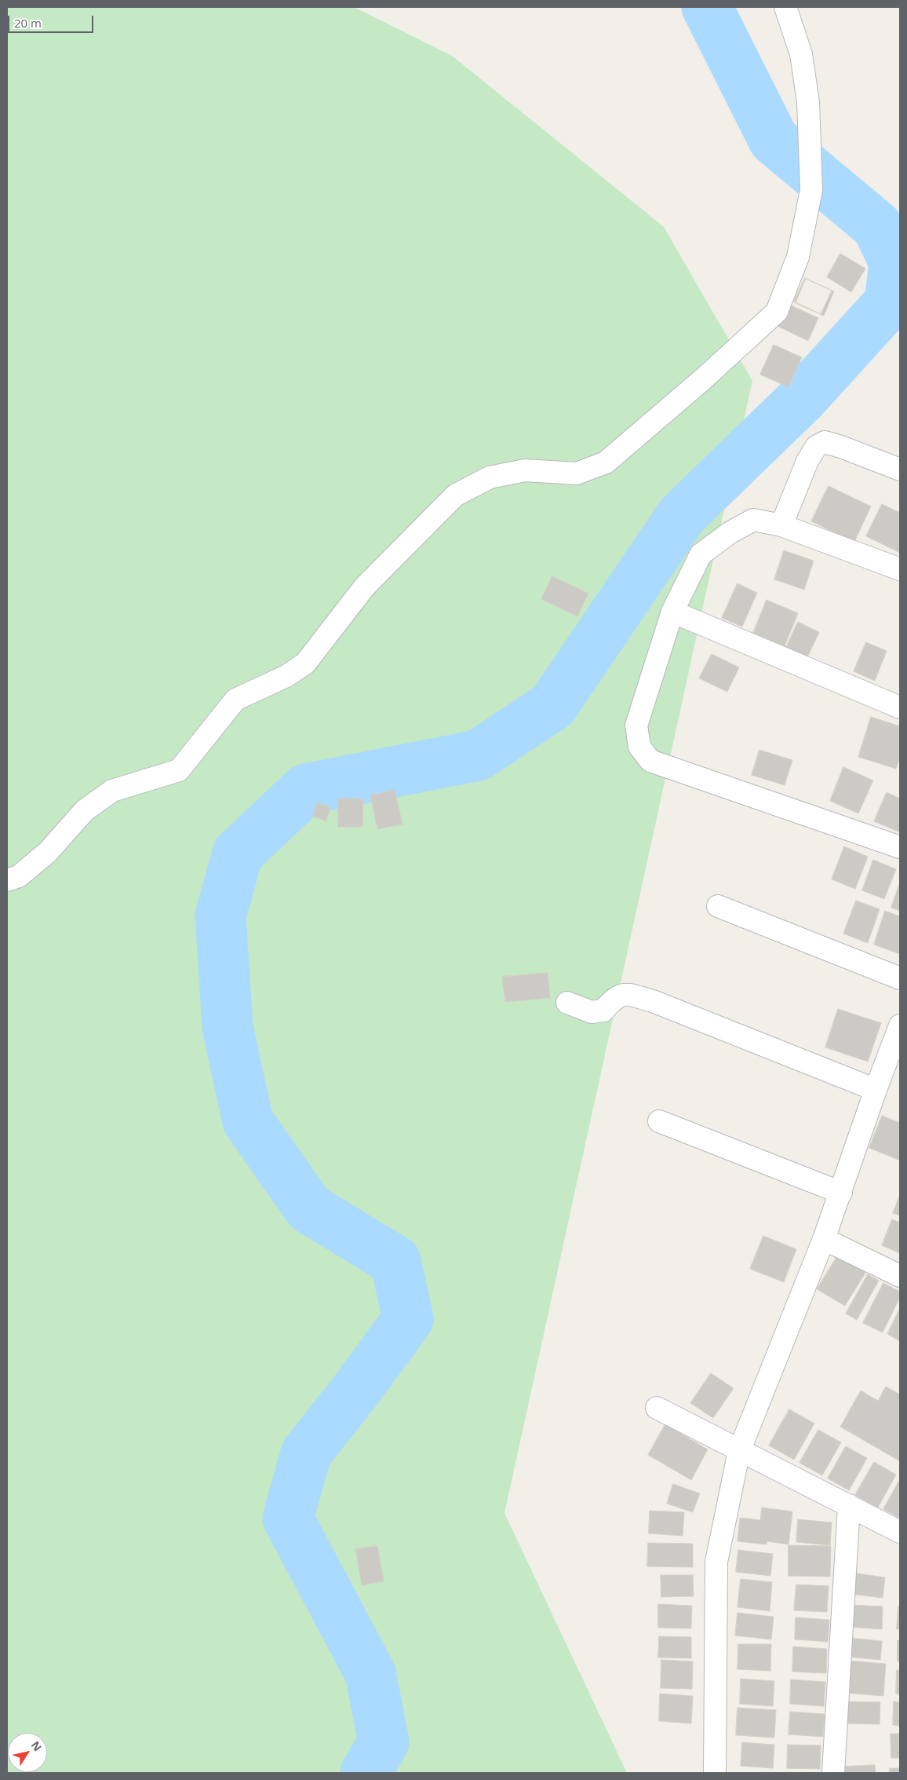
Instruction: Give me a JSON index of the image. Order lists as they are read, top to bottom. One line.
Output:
{"scale_bar":"20 m","north":"top right"}
